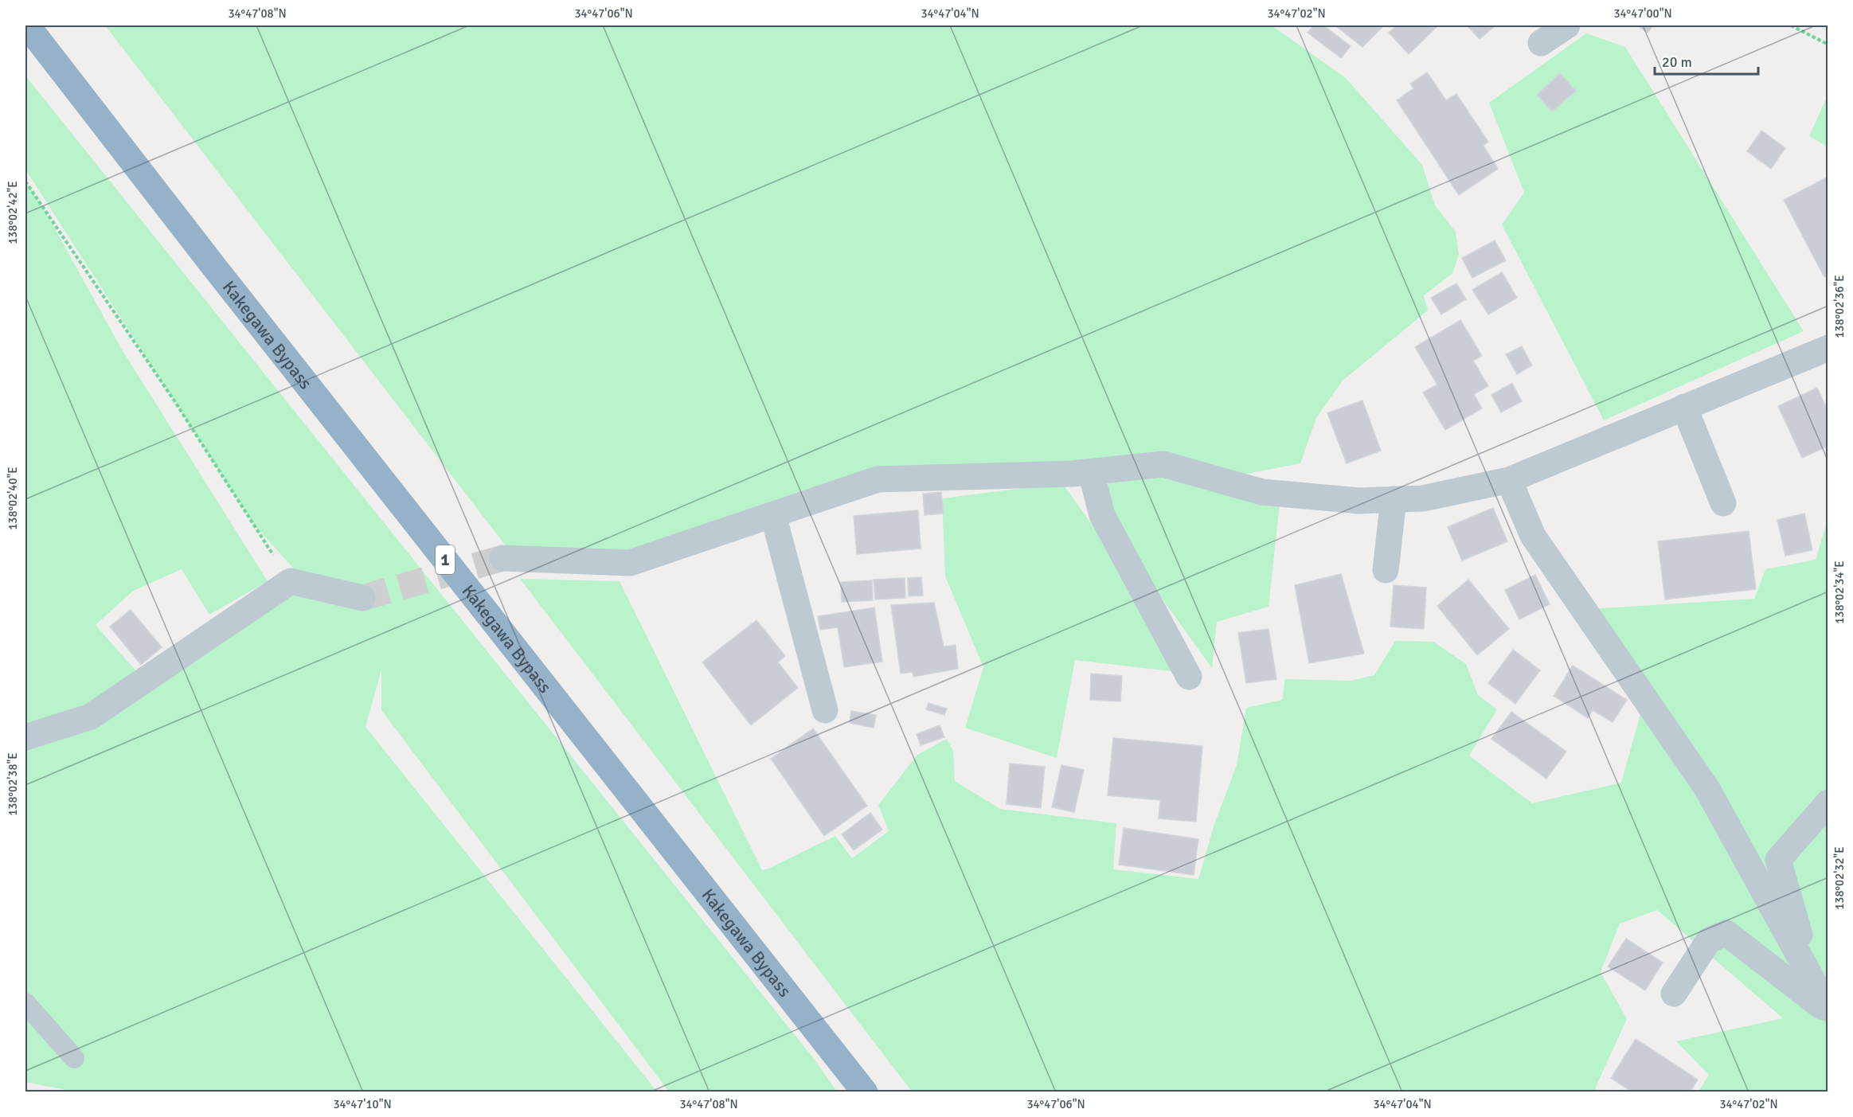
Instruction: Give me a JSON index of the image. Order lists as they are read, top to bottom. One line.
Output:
{"streets":{"highway":["Kakegawa Bypass","1"]},"scale_bar":"20 m","coordinates":["34°47'08\"N","34°47'06\"N","34°47'04\"N","34°47'02\"N","34°47'00\"N","138°02'42\"E","138°02'36\"E","138°02'40\"E","138°02'34\"E","138°02'38\"E","138°02'32\"E","34°47'10\"N"]}
